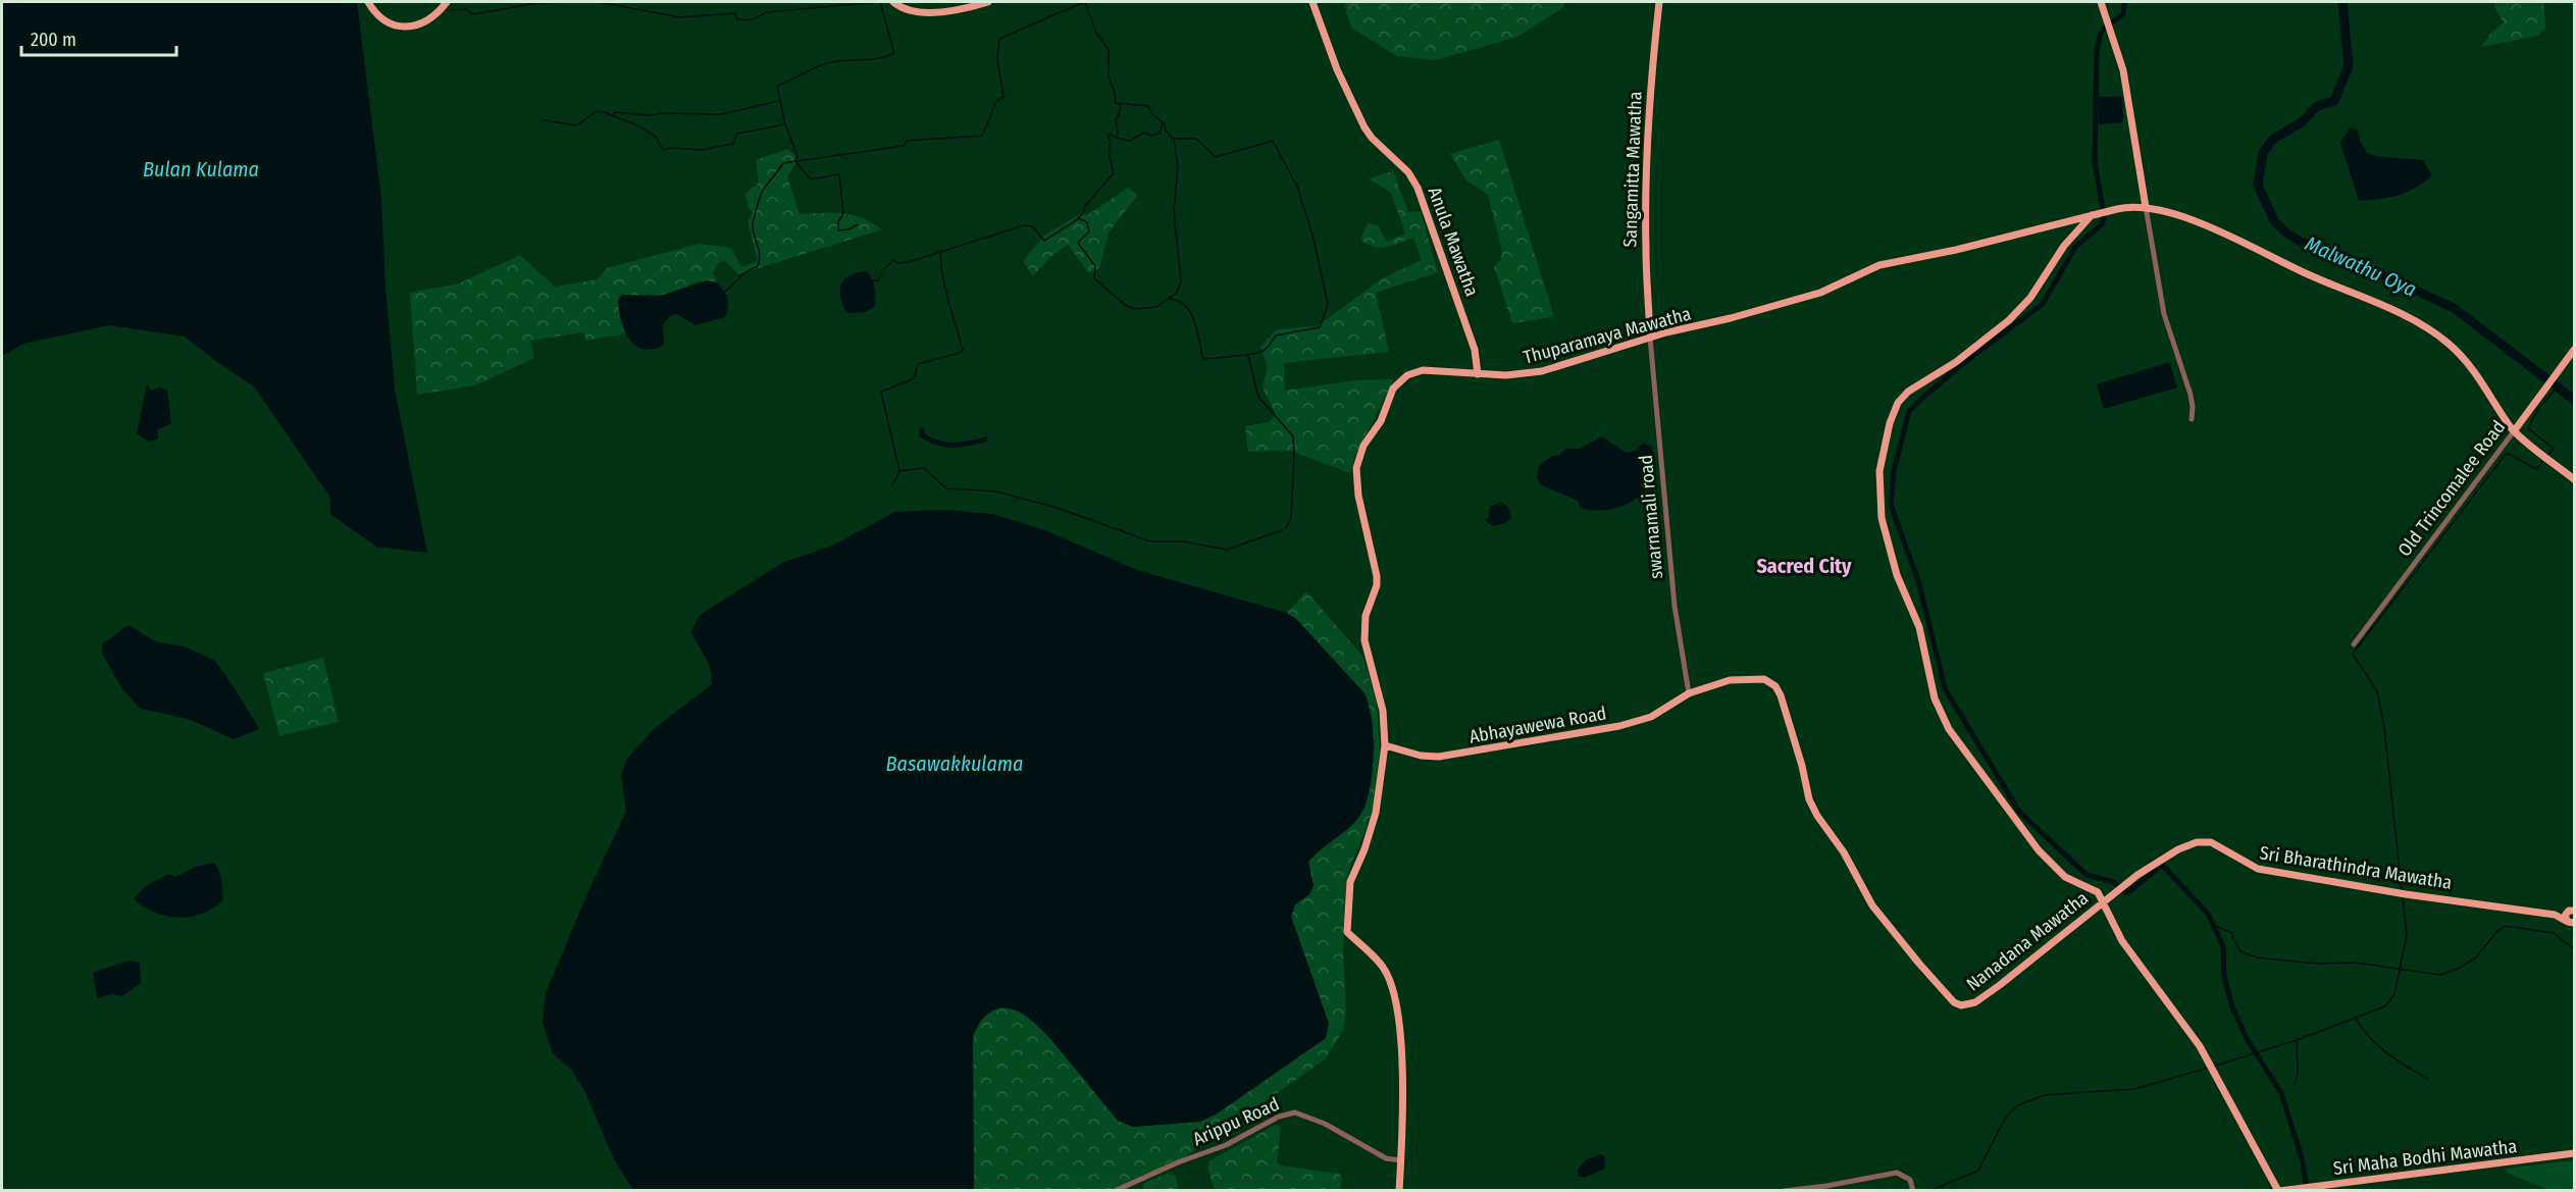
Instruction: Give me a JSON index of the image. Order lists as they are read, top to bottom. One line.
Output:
{"streets":{"main road":["Sangamitta Mawatha","Anula Mawatha","Thuparamaya Mawatha","Old Trincomalee Road","Abhayawewa Road","Sri Bharathindra Mawatha","Nanadana Mawatha","Sri Maha Bodhi Mawatha"],"street":["swarnamali road","Arippu Road"]},"crossings":[["Sangamitta Mawatha","Thuparamaya Mawatha"],["Sangamitta Mawatha","swarnamali road"],["Anula Mawatha","Thuparamaya Mawatha"],["Thuparamaya Mawatha","swarnamali road"],["Thuparamaya Mawatha","Abhayawewa Road"],["Thuparamaya Mawatha","Arippu Road"],["swarnamali road","Abhayawewa Road"],["swarnamali road","Nanadana Mawatha"],["Abhayawewa Road","Nanadana Mawatha"],["Sri Bharathindra Mawatha","Nanadana Mawatha"]],"districts":["Sacred City"],"water":["Bulan Kulama","Malwathu Oya","Basawakkulama"],"scale_bar":"200 m"}
